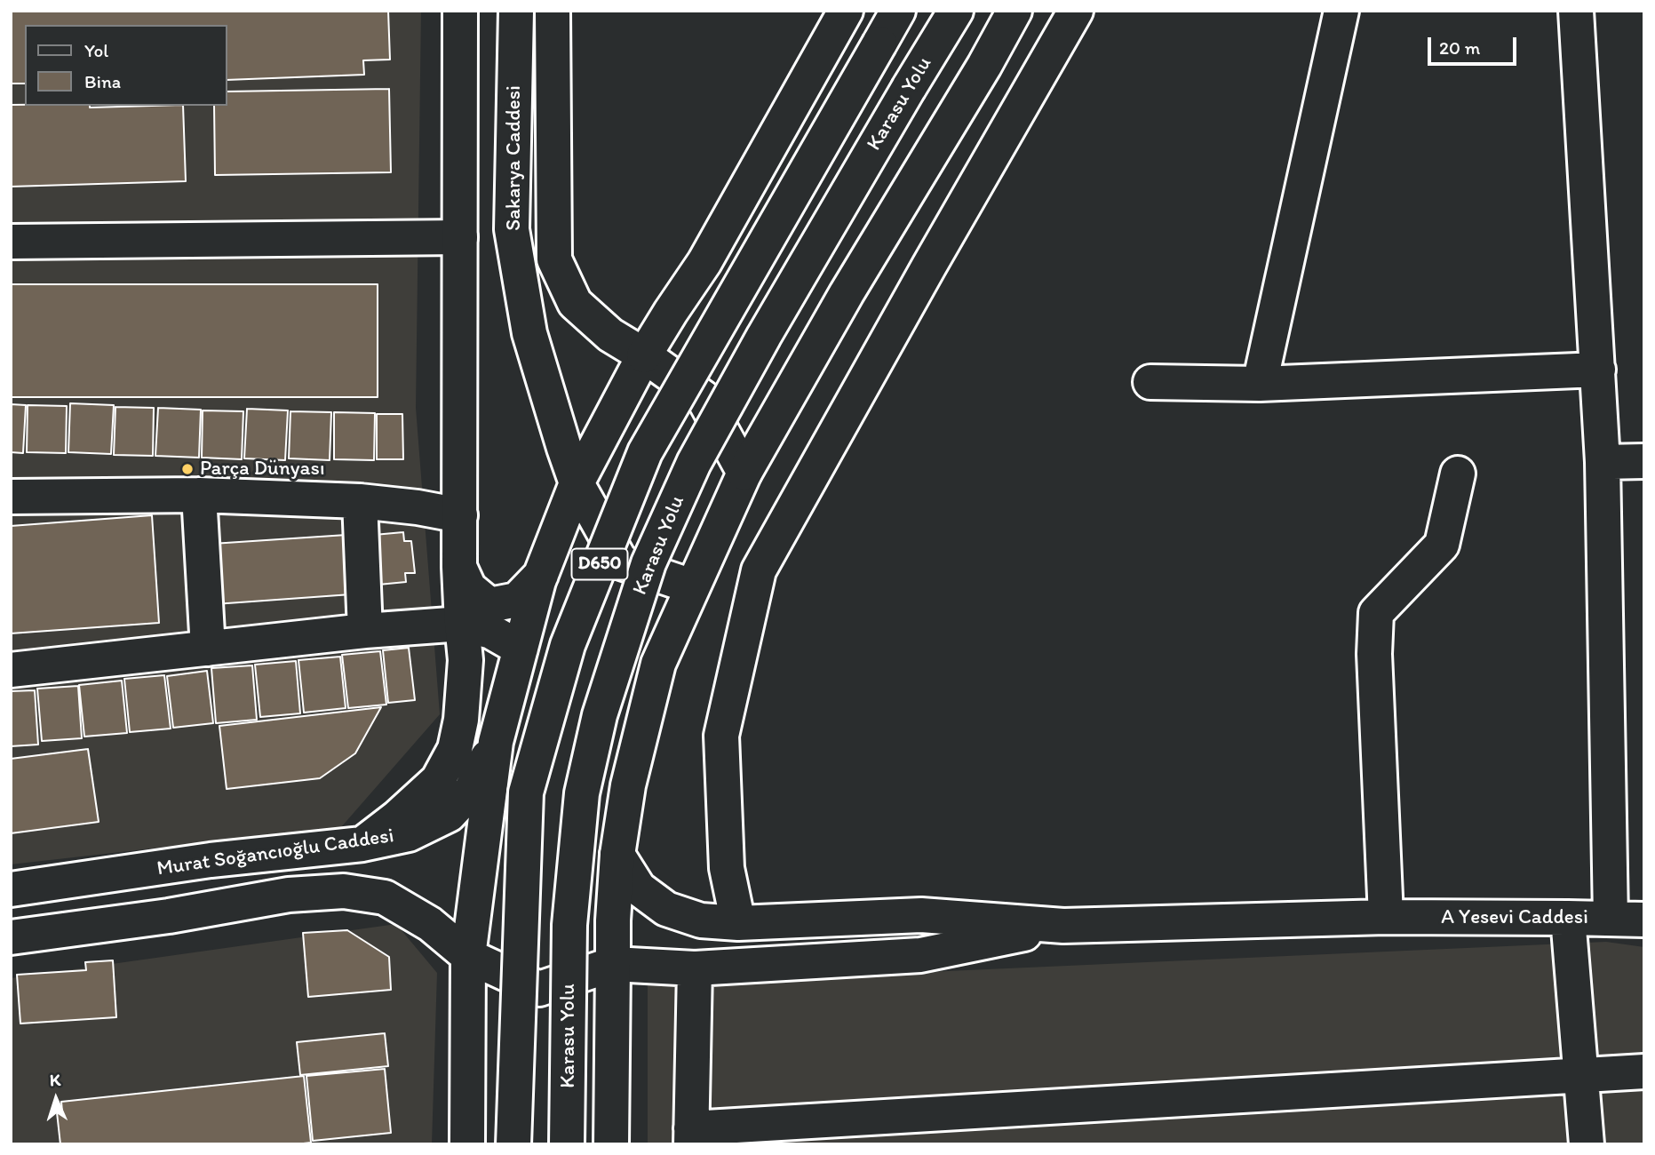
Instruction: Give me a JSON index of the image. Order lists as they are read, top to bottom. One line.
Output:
{"streets":{"main road":["Karasu Yolu","Sakarya Caddesi","D650","Murat Soğancıoğlu Caddesi","A Yesevi Caddesi"]},"places":["Parça Dünyası"],"legend":["Yol","Bina"],"scale_bar":"20 m","north":"top"}
